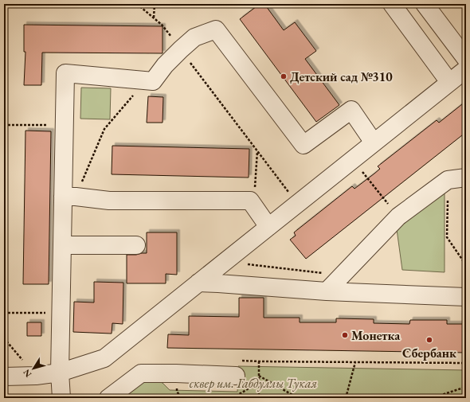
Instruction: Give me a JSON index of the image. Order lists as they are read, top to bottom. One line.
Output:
{"parks":["сквер им. Габдуллы Тукая"],"places":["Детский сад №310","Монетка","Сбербанк"],"north":"bottom left"}
